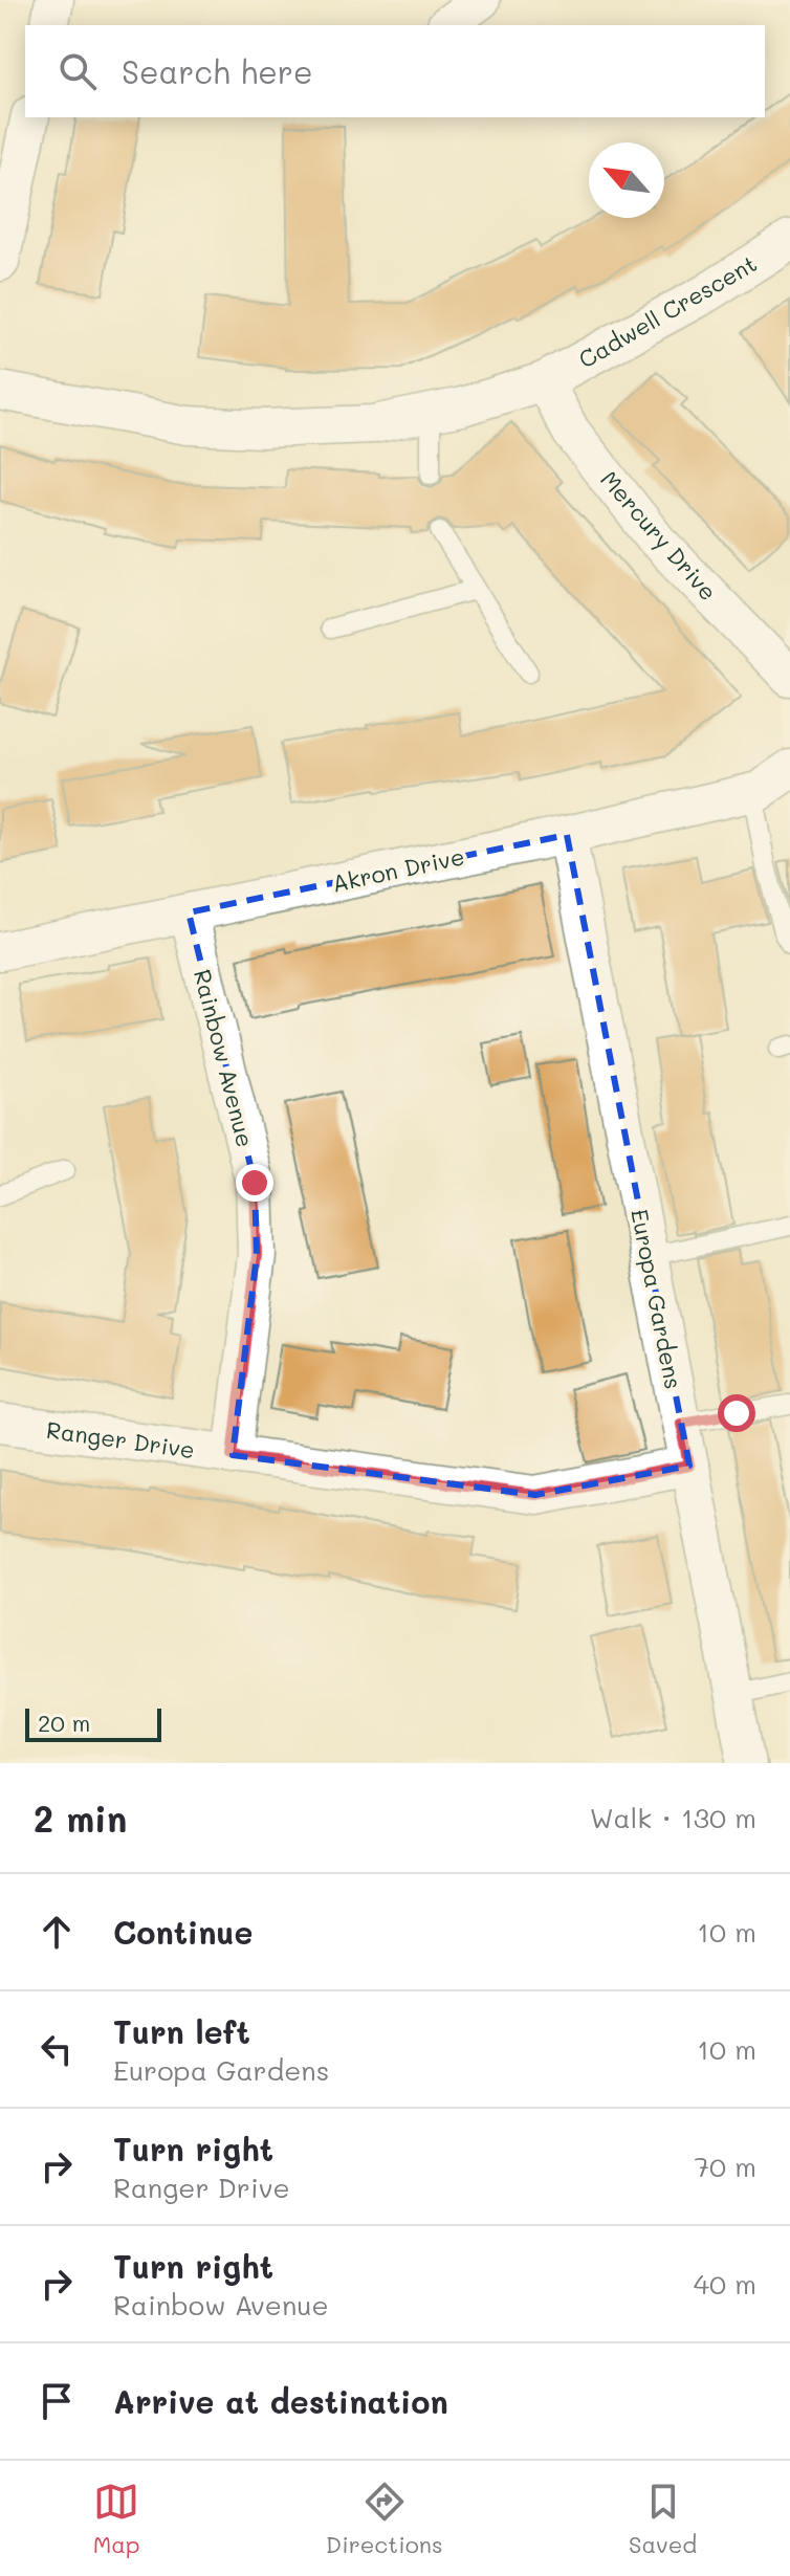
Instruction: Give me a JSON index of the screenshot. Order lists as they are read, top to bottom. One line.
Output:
{"streets":{"street":["Cadwell Crescent","Mercury Drive","Akron Drive","Rainbow Avenue","Europa Gardens","Ranger Drive"]},"crossings":[["Cadwell Crescent","Mercury Drive"],["Akron Drive","Rainbow Avenue"],["Akron Drive","Europa Gardens"],["Rainbow Avenue","Ranger Drive"],["Europa Gardens","Ranger Drive"]],"scale_bar":"20 m","north":"top left","page":{"search":"Search here","scale":"20 m","heading":["2 min","Walk · 130 m"],"list":[["Continue","10 m"],["Turn left","Europa Gardens","10 m"],["Turn right","Ranger Drive","70 m"],["Turn right","Rainbow Avenue","40 m"],"Arrive at destination"],"nav":["Map","Directions","Saved"]}}
